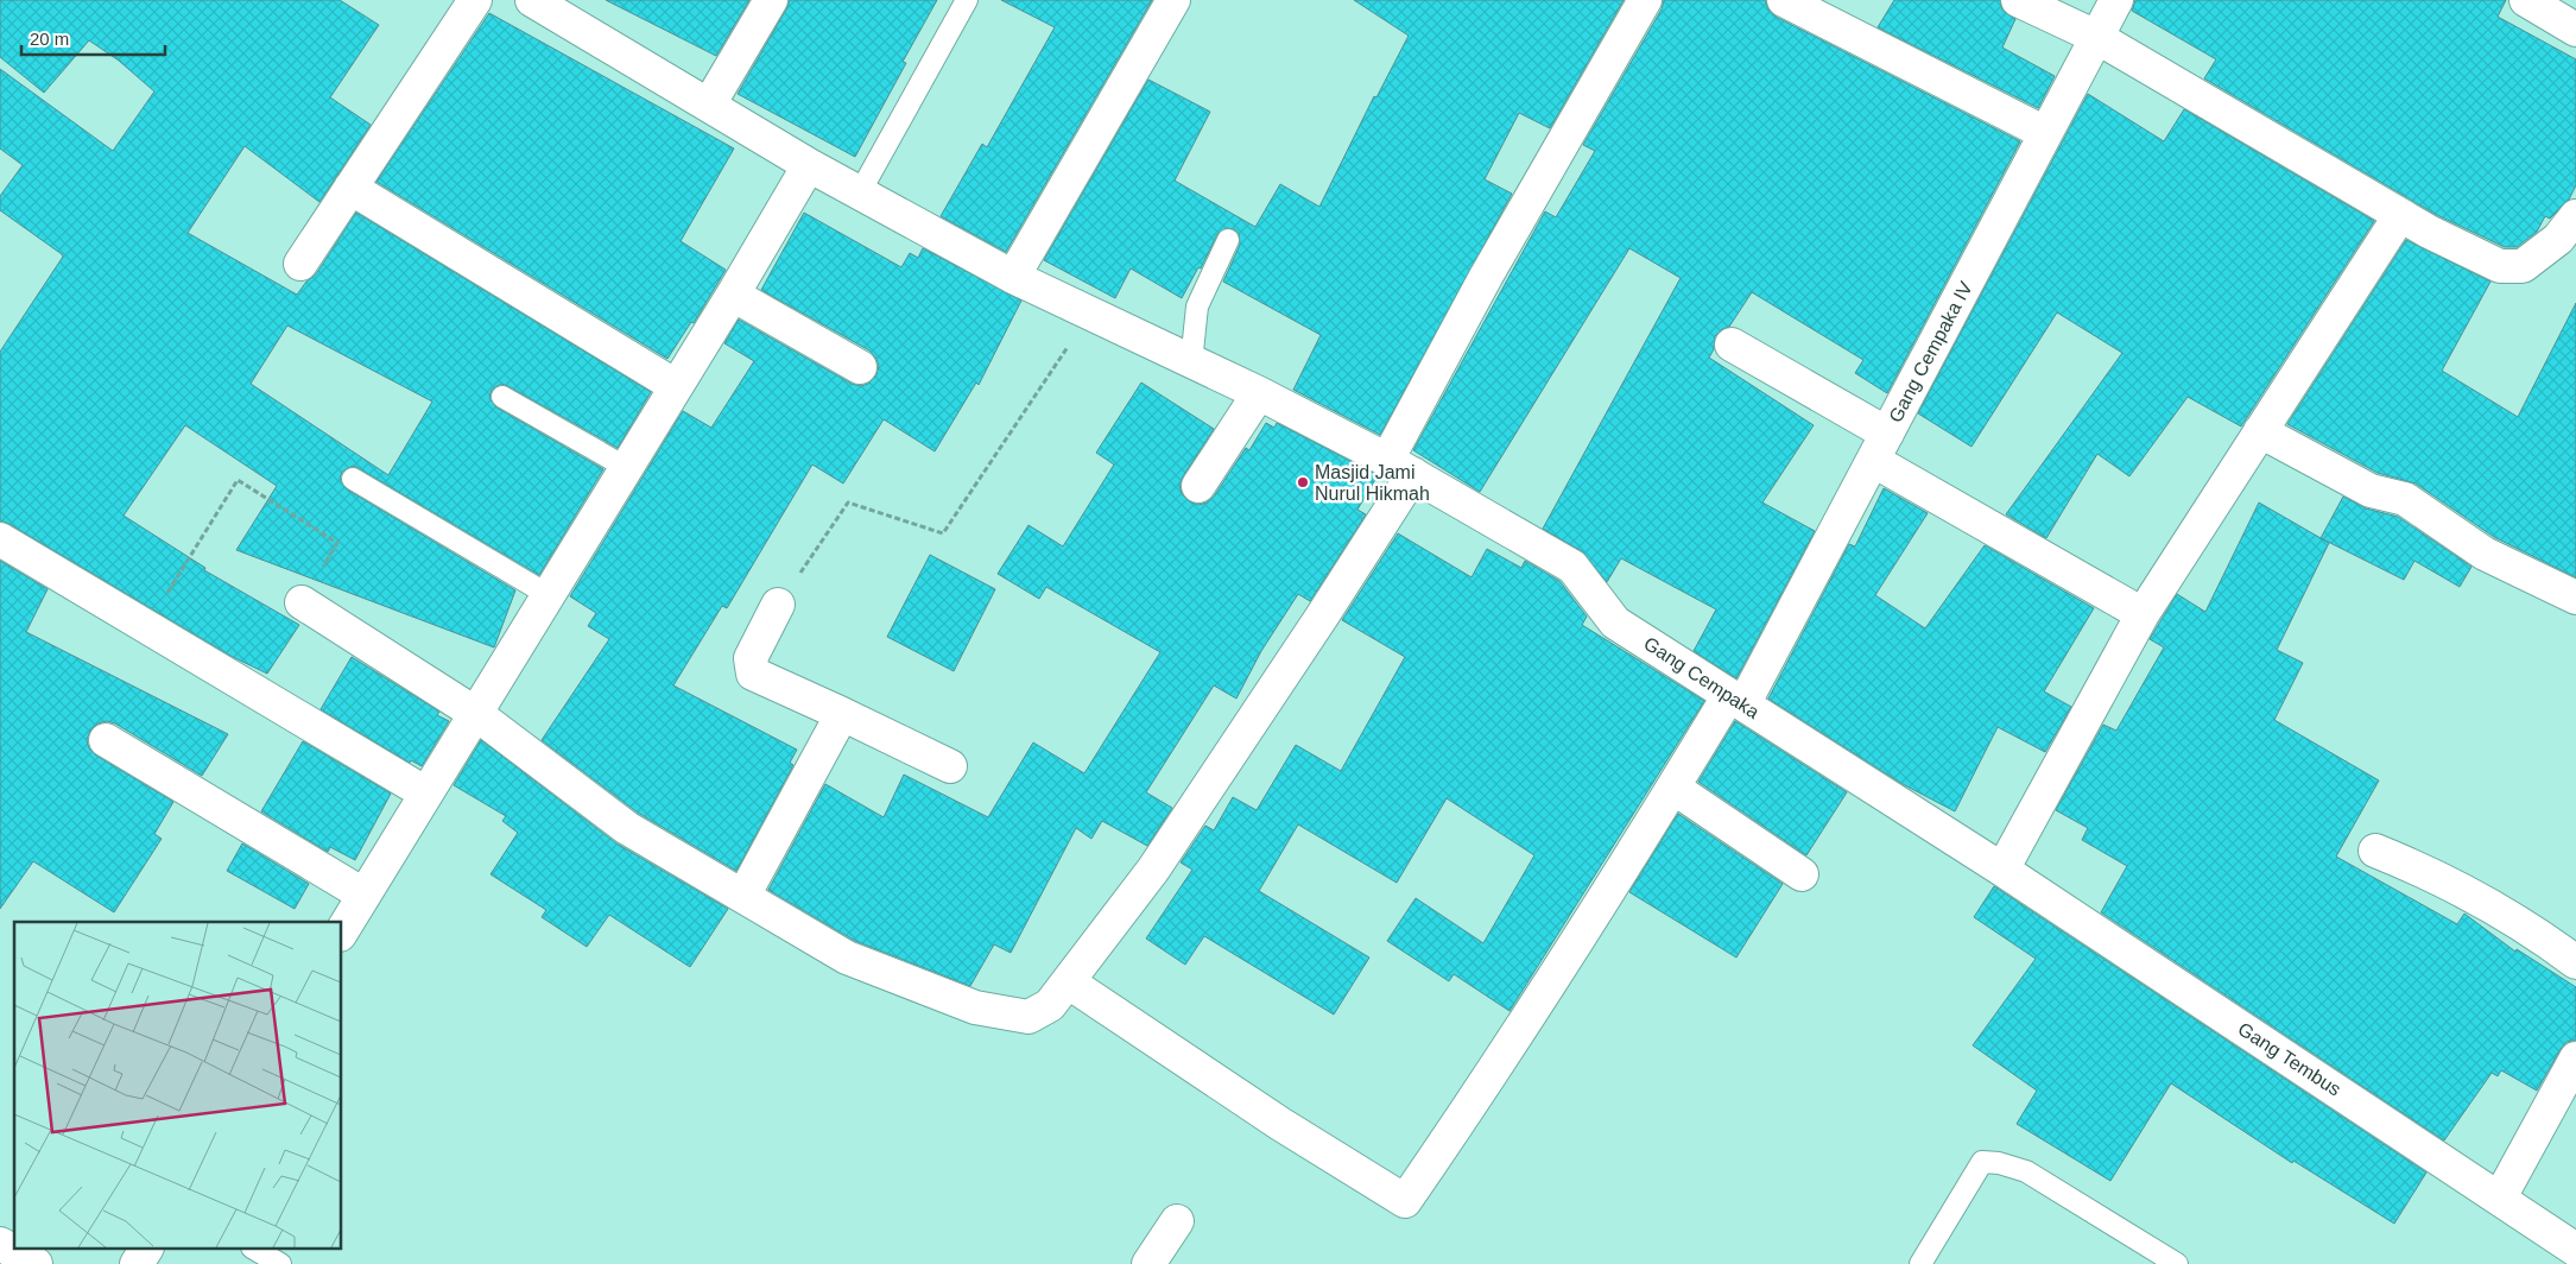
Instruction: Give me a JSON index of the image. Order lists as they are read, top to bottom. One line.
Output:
{"streets":{"street":["Gang Cempaka IV","Gang Cempaka","Gang Tembus"]},"crossings":[["Gang Cempaka IV","Gang Cempaka"],["Gang Cempaka","Gang Tembus"]],"places":["Masjid Jami Nurul Hikmah"],"scale_bar":"20 m"}
